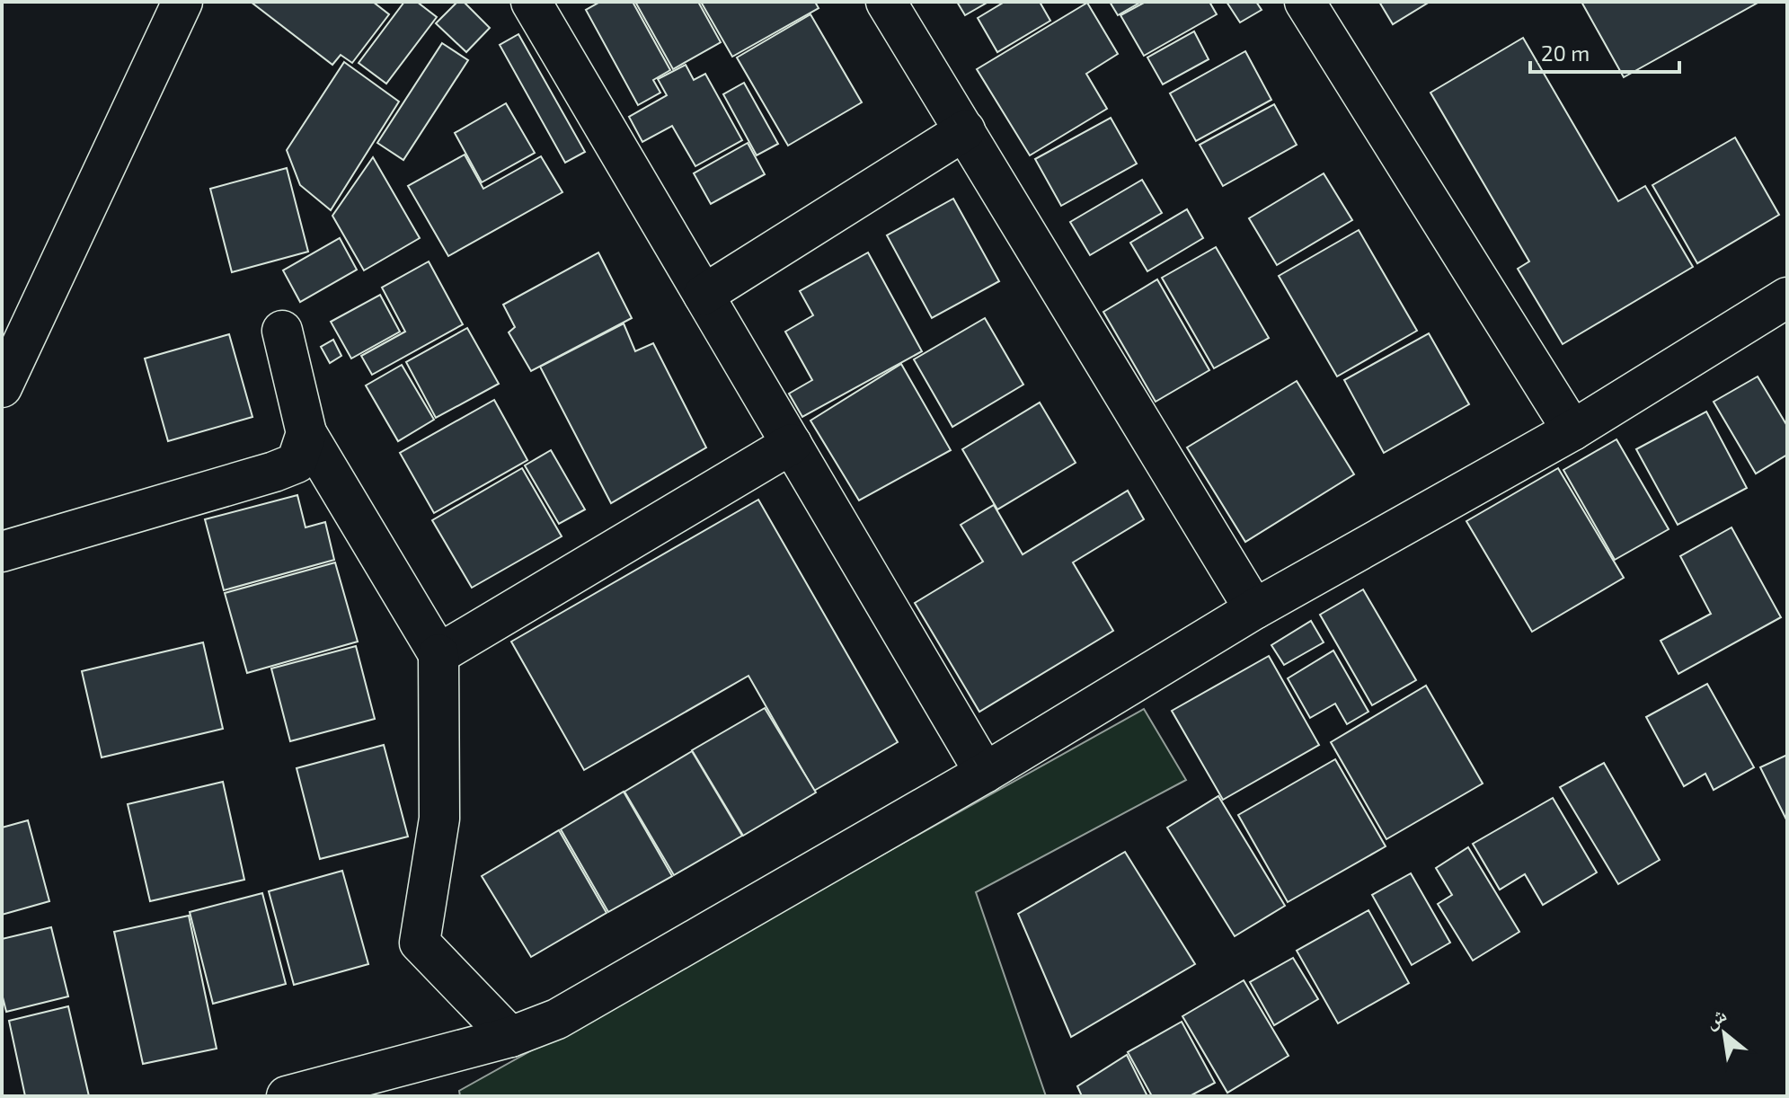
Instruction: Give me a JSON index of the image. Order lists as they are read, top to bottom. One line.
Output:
{"scale_bar":"20 m","north":"top left"}
